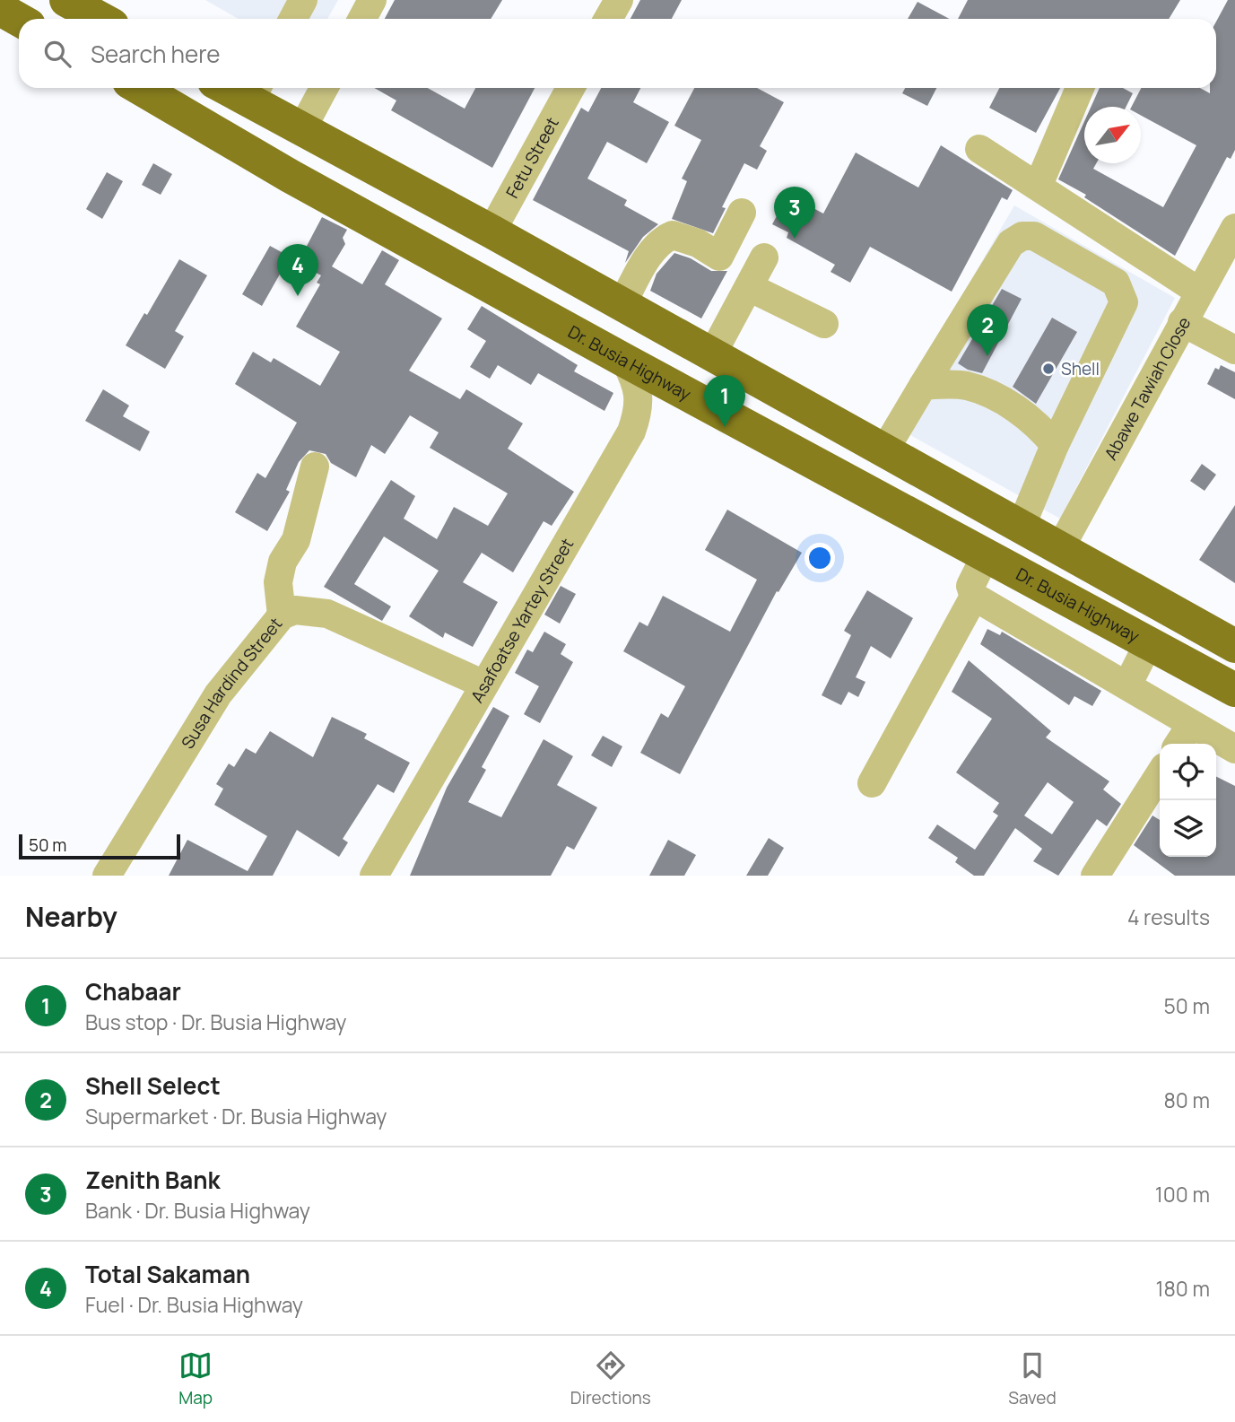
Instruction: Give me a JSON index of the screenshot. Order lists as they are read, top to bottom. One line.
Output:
{"streets":{"highway":["Dr. Busia Highway"],"street":["Fetu Street","Abawe Tawiah Close","Asafoatse Yartey Street","Susa Hardind Street"]},"crossings":[["Dr. Busia Highway","Asafoatse Yartey Street"],["Asafoatse Yartey Street","Susa Hardind Street"]],"places":["Shell"],"scale_bar":"50 m","north":"top right","page":{"search":"Search here","pins":["3","4","2","1"],"scale":"50 m","heading":["Nearby","4 results"],"list":[{"mark":"1","name":"Chabaar","note":"Bus stop · Dr. Busia Highway","value":"50 m"},{"mark":"2","name":"Shell Select","note":"Supermarket · Dr. Busia Highway","value":"80 m"},{"mark":"3","name":"Zenith Bank","note":"Bank · Dr. Busia Highway","value":"100 m"},{"mark":"4","name":"Total Sakaman","note":"Fuel · Dr. Busia Highway","value":"180 m"}],"nav":["Map","Directions","Saved"]}}
